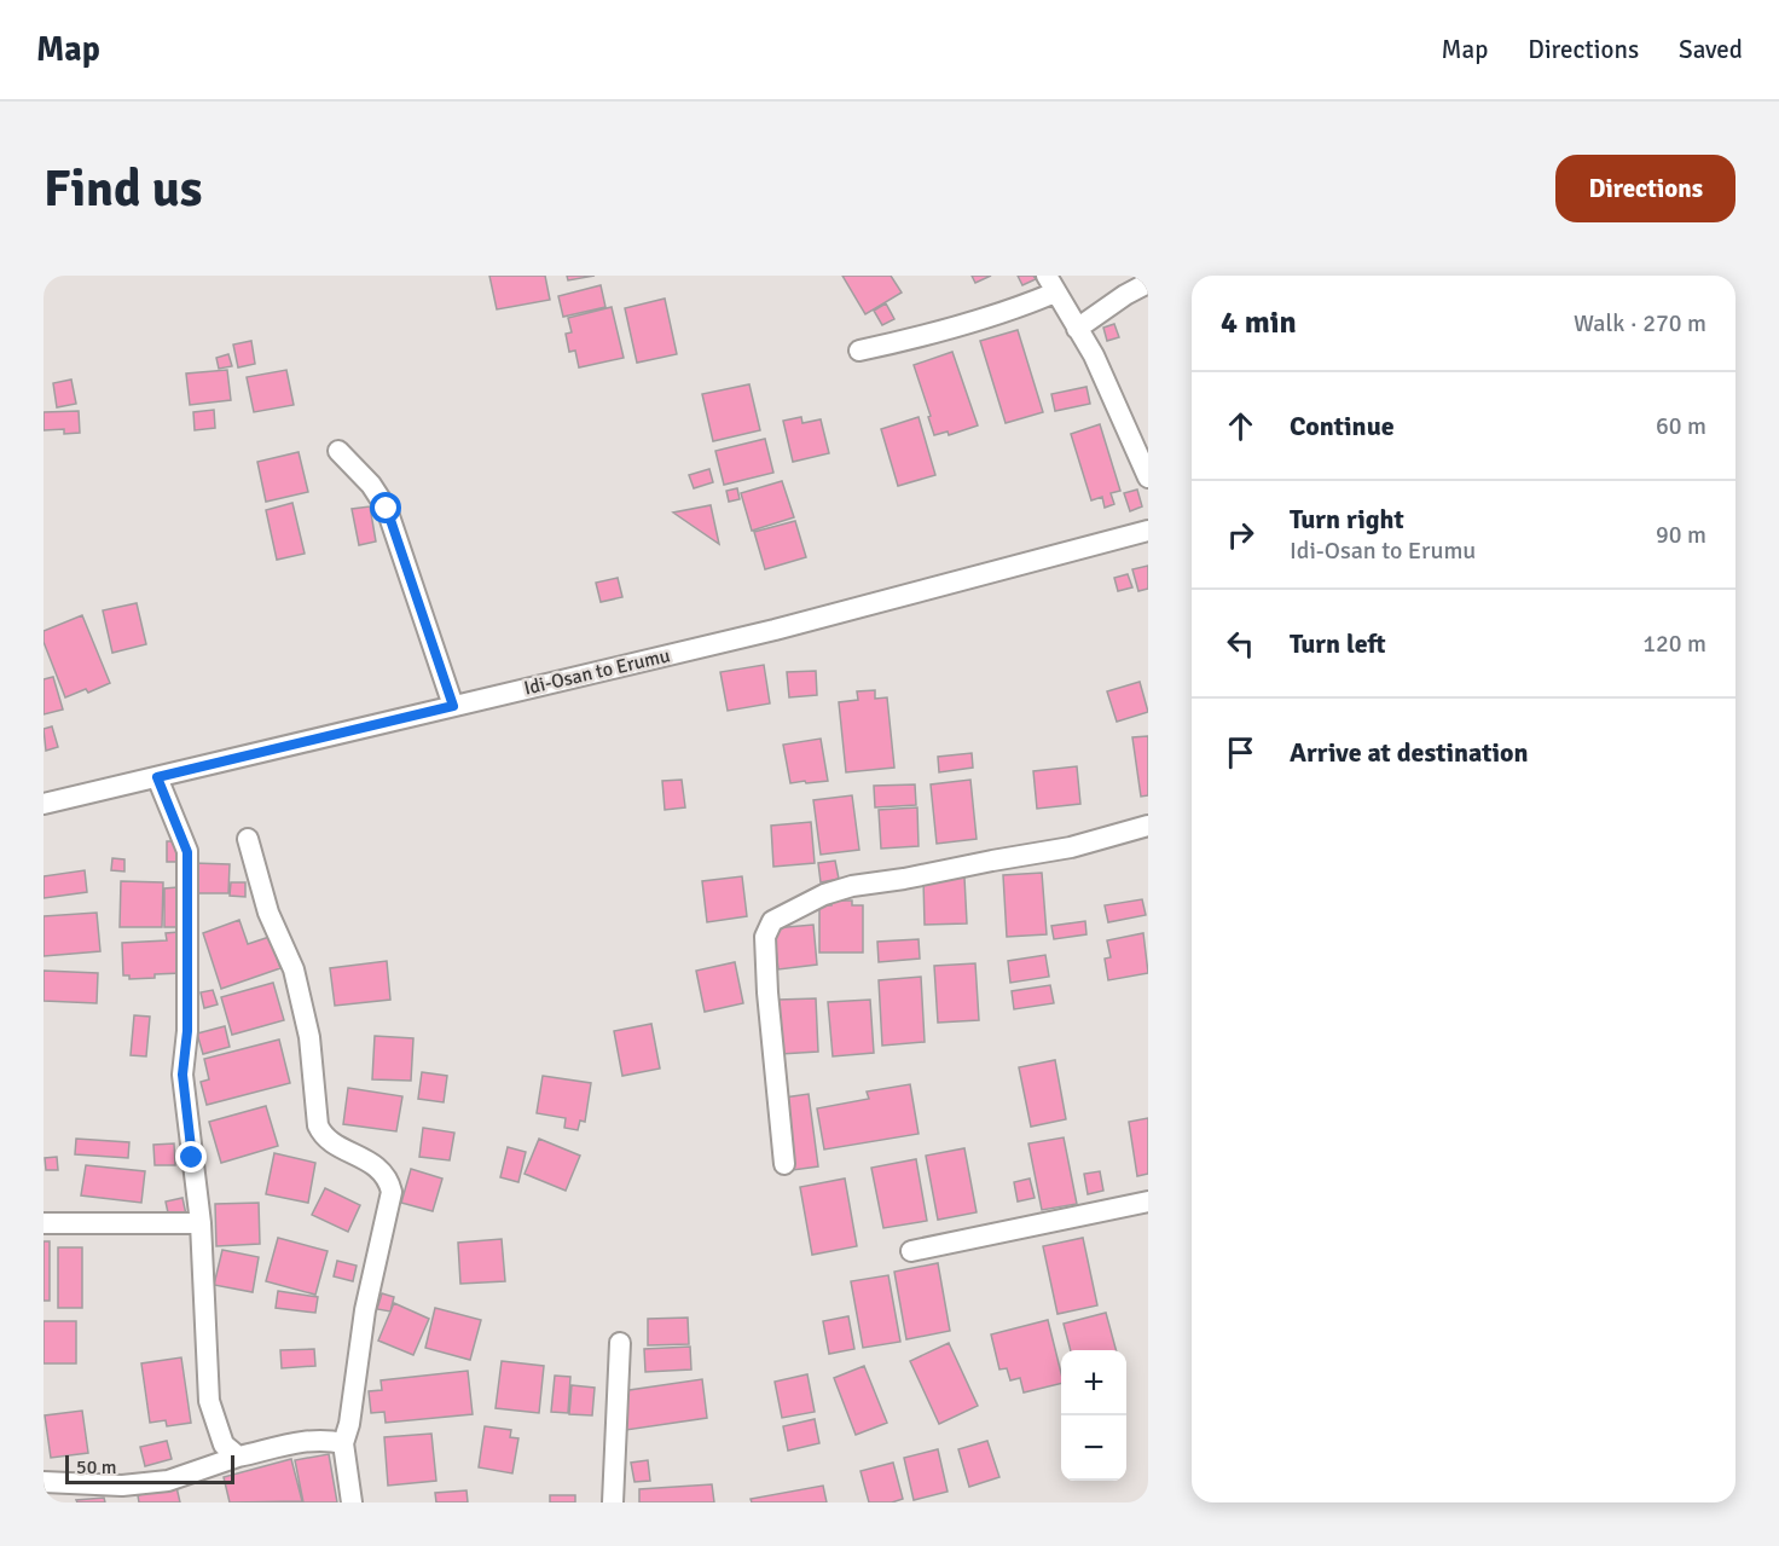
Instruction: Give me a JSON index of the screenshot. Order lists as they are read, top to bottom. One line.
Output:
{"streets":{"street":["Idi-Osan to Erumu"]},"scale_bar":"50 m","page":{"header":"Map","nav":["Map","Directions","Saved"],"buttons":"Directions","title":"Find us","heading":["4 min","Walk · 270 m"],"list":[["Continue","60 m"],["Turn right","Idi-Osan to Erumu","90 m"],["Turn left","120 m"],"Arrive at destination"],"map_buttons":["+","−"],"scale":"50 m"}}
